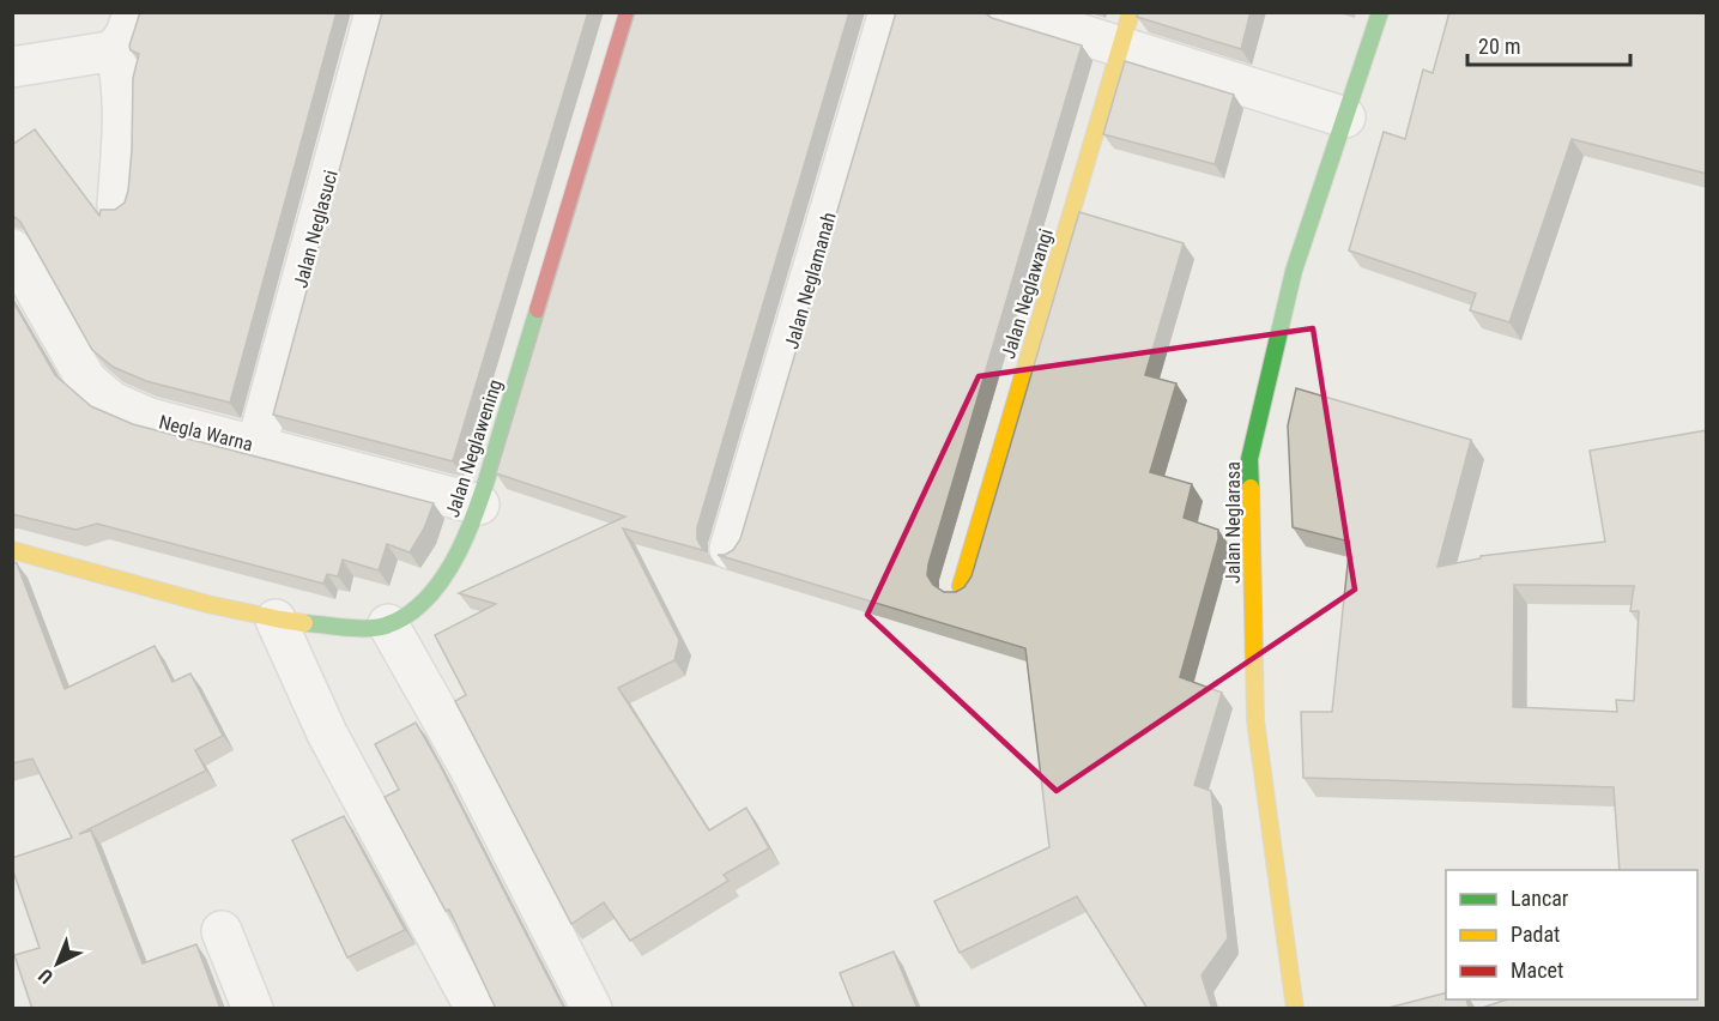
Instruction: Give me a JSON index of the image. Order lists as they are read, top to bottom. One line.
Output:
{"streets":{"street":["Jalan Neglasuci","Jalan Neglamanah","Jalan Neglawangi","Negla Warna","Jalan Neglawening","Jalan Neglarasa"]},"crossings":[["Jalan Neglasuci","Negla Warna"],["Negla Warna","Jalan Neglawening"]],"legend":["Lancar","Padat","Macet"],"scale_bar":"20 m","north":"bottom left"}
